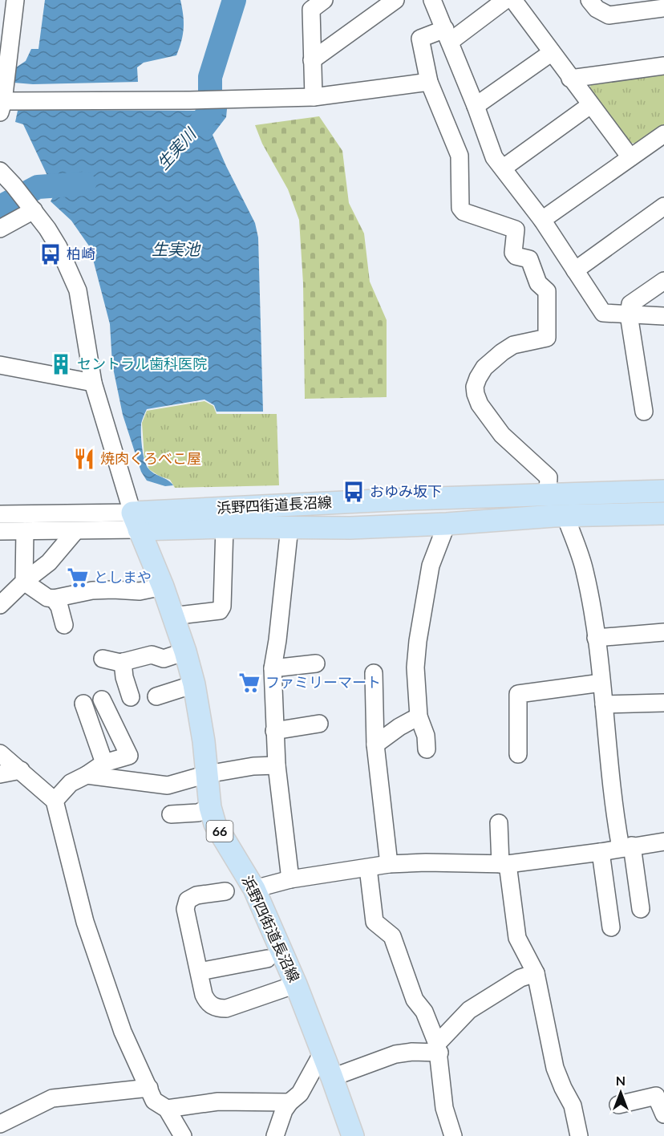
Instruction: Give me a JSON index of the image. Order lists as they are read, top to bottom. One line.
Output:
{"streets":{"main road":["浜野四街道長沼線","66"]},"water":["生実川","生実池"],"places":{"bus stop":["柏崎","おゆみ坂下"],"building":["セントラル歯科医院"],"restaurant":["焼肉くろべこ屋"],"supermarket":["としまや","ファミリーマート"]},"north":"top"}
